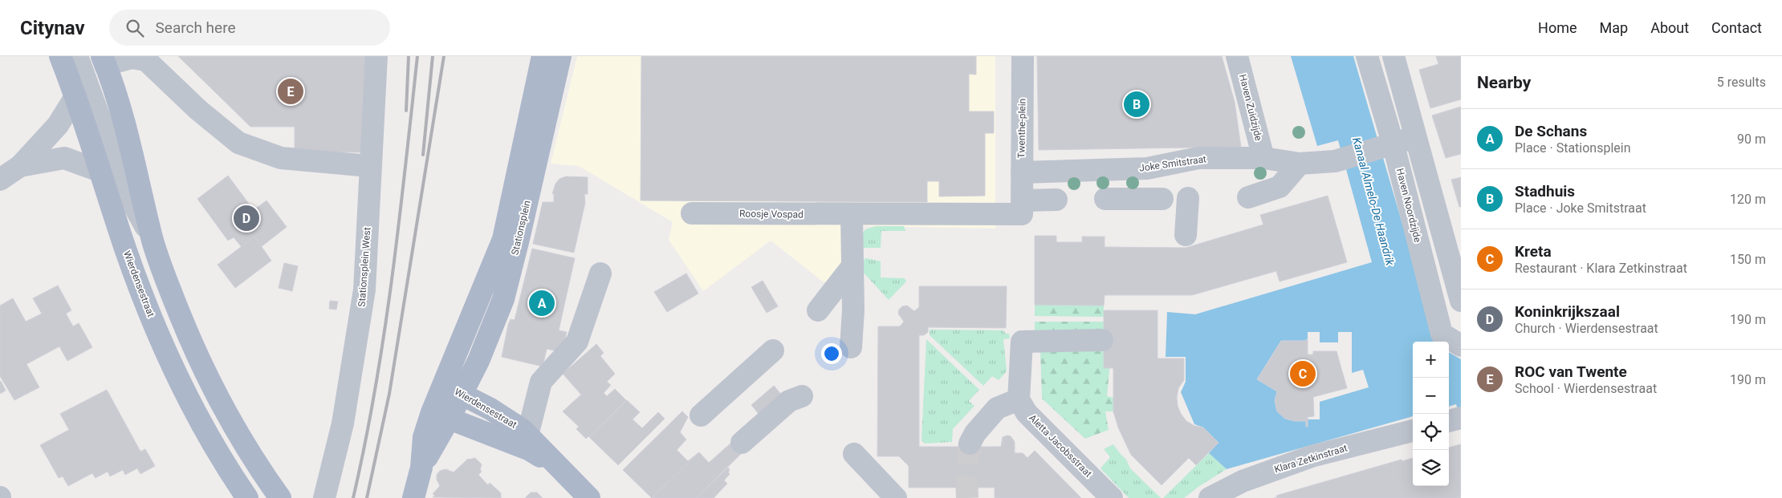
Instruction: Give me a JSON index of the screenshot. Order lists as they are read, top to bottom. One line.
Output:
{"streets":{"main road":["Stationsplein","Wierdensestraat"],"street":["Haven Zuidzijde","Twenthe-plein","Joke Smitstraat","Haven Noordzijde","Roosje Vospad","Stationsplein West","Aletta Jacobsstraat","Klara Zetkinstraat"]},"crossings":[["Haven Zuidzijde","Joke Smitstraat"],["Twenthe-plein","Joke Smitstraat"],["Joke Smitstraat","Haven Noordzijde"],["Stationsplein","Wierdensestraat"]],"water":["Kanaal Almelo-De Haandrik"],"page":{"header":"Citynav","search":"Search here","nav":["Home","Map","About","Contact"],"heading":["Nearby","5 results"],"pins":["E","B","D","A","C"],"list":[{"mark":"A","name":"De Schans","note":"Place · Stationsplein","value":"90 m"},{"mark":"B","name":"Stadhuis","note":"Place · Joke Smitstraat","value":"120 m"},{"mark":"C","name":"Kreta","note":"Restaurant · Klara Zetkinstraat","value":"150 m"},{"mark":"D","name":"Koninkrijkszaal","note":"Church · Wierdensestraat","value":"190 m"},{"mark":"E","name":"ROC van Twente","note":"School · Wierdensestraat","value":"190 m"}],"map_buttons":["+","−"]}}
